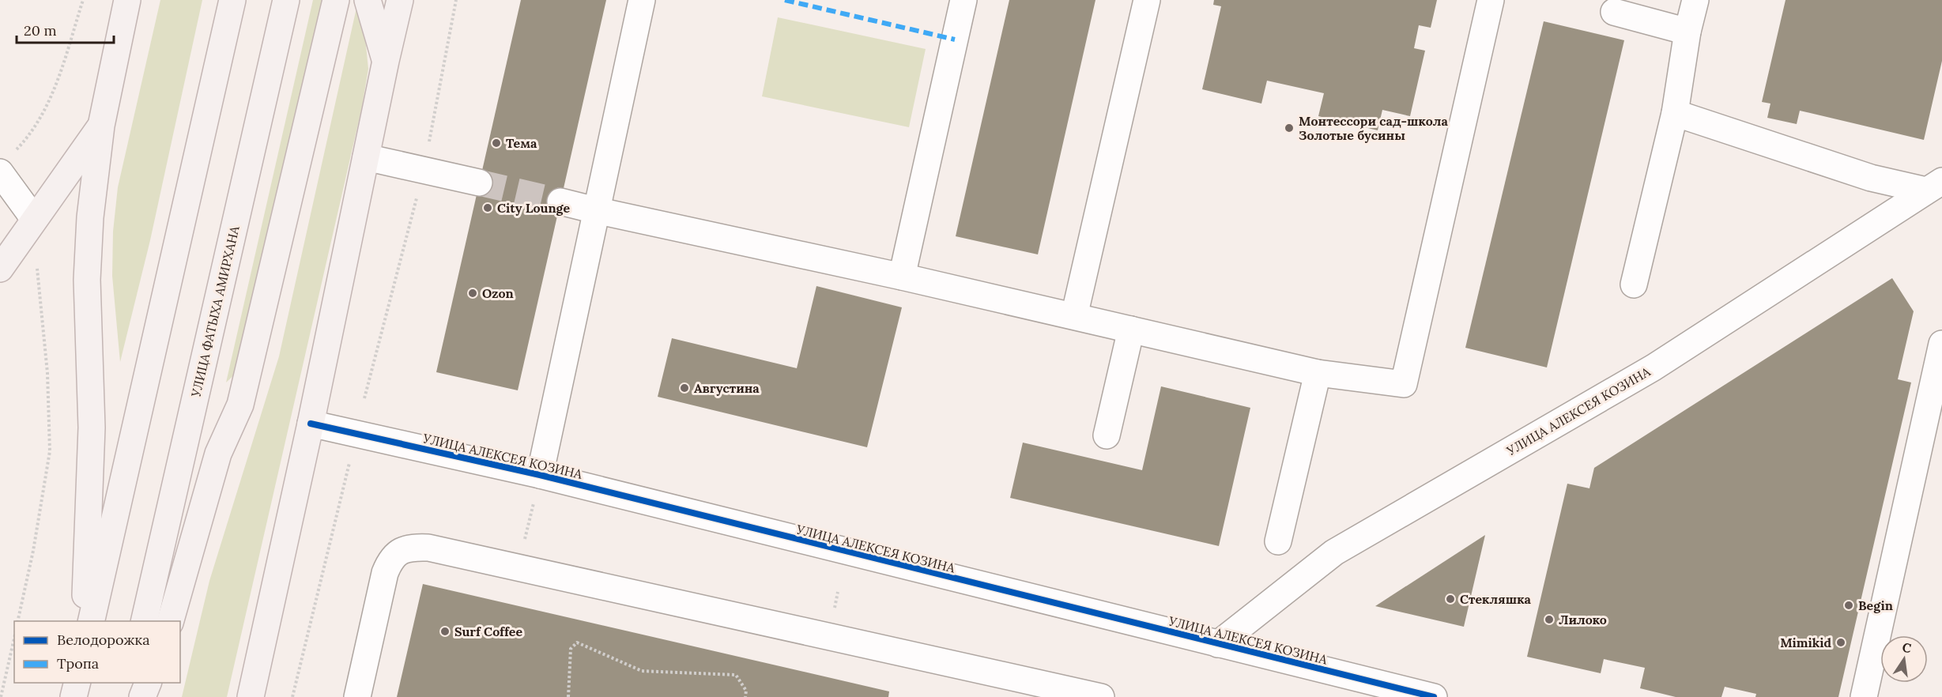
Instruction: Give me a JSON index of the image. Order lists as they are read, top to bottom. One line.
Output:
{"streets":{"main road":["УЛИЦА ФАТЫХА АМИРХАНА"],"street":["УЛИЦА АЛЕКСЕЯ КОЗИНА"]},"places":["Монтессори сад-школа Золотые бусины","Тема","City Lounge","Ozon","Августина","Стекляшка","Begin","Лилоко","Surf Coffee","Mimikid"],"legend":["Велодорожка","Тропа"],"scale_bar":"20 m","north":"top"}
